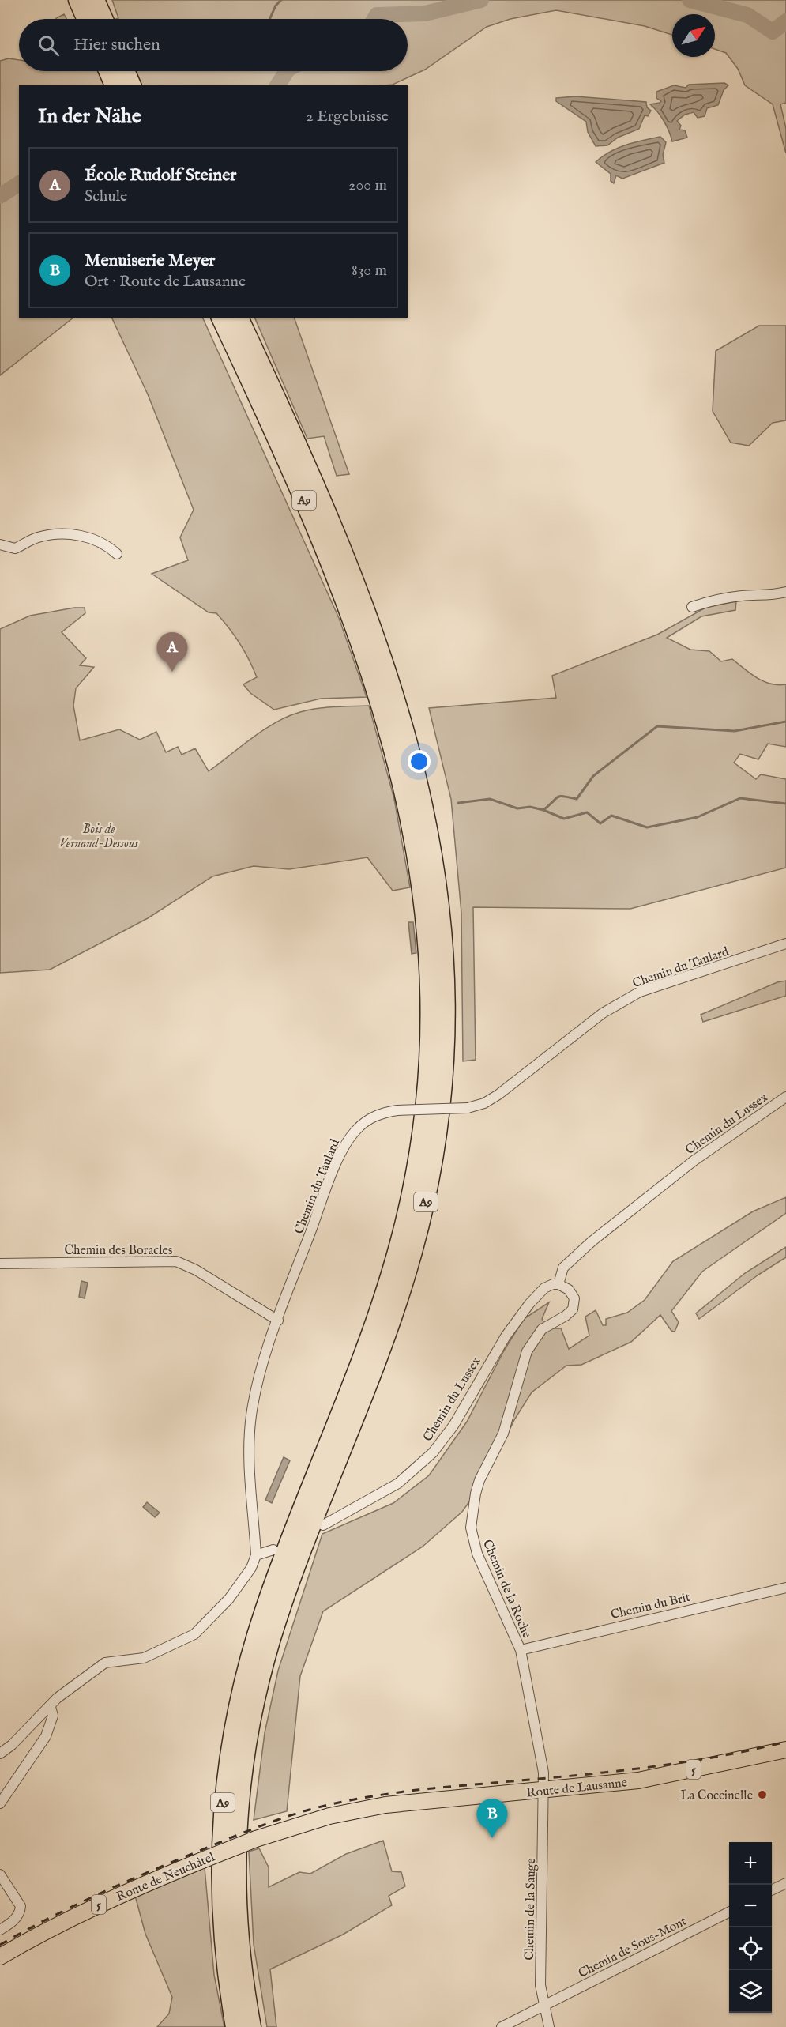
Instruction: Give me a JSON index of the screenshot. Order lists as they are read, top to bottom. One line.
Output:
{"streets":{"highway":["A9"],"main road":["5","Route de Lausanne","Route de Neuchâtel"],"street":["Chemin du Taulard","Chemin du Lussex","Chemin des Boracles","Chemin de la Roche","Chemin du Brit","Chemin de la Sauge","Chemin de Sous-Mont"]},"crossings":[["Chemin du Taulard","Chemin des Boracles"],["Chemin du Lussex","Chemin de la Roche"],["Chemin de la Roche","Chemin du Brit"],["Chemin de la Roche","Route de Lausanne"],["Chemin de la Roche","Chemin de la Sauge"],["Route de Lausanne","Route de Neuchâtel"],["Route de Lausanne","Chemin de la Sauge"],["Chemin de la Sauge","Chemin de Sous-Mont"]],"parks":["Bois de Vernand-Dessous"],"places":["La Coccinelle"],"north":"top right","page":{"search":"Hier suchen","heading":["In der Nähe","2 Ergebnisse"],"list":[{"mark":"A","name":"École Rudolf Steiner","note":"Schule","value":"200 m"},{"mark":"B","name":"Menuiserie Meyer","note":"Ort · Route de Lausanne","value":"830 m"}],"pins":["A","B"],"map_buttons":["+","−"]}}
